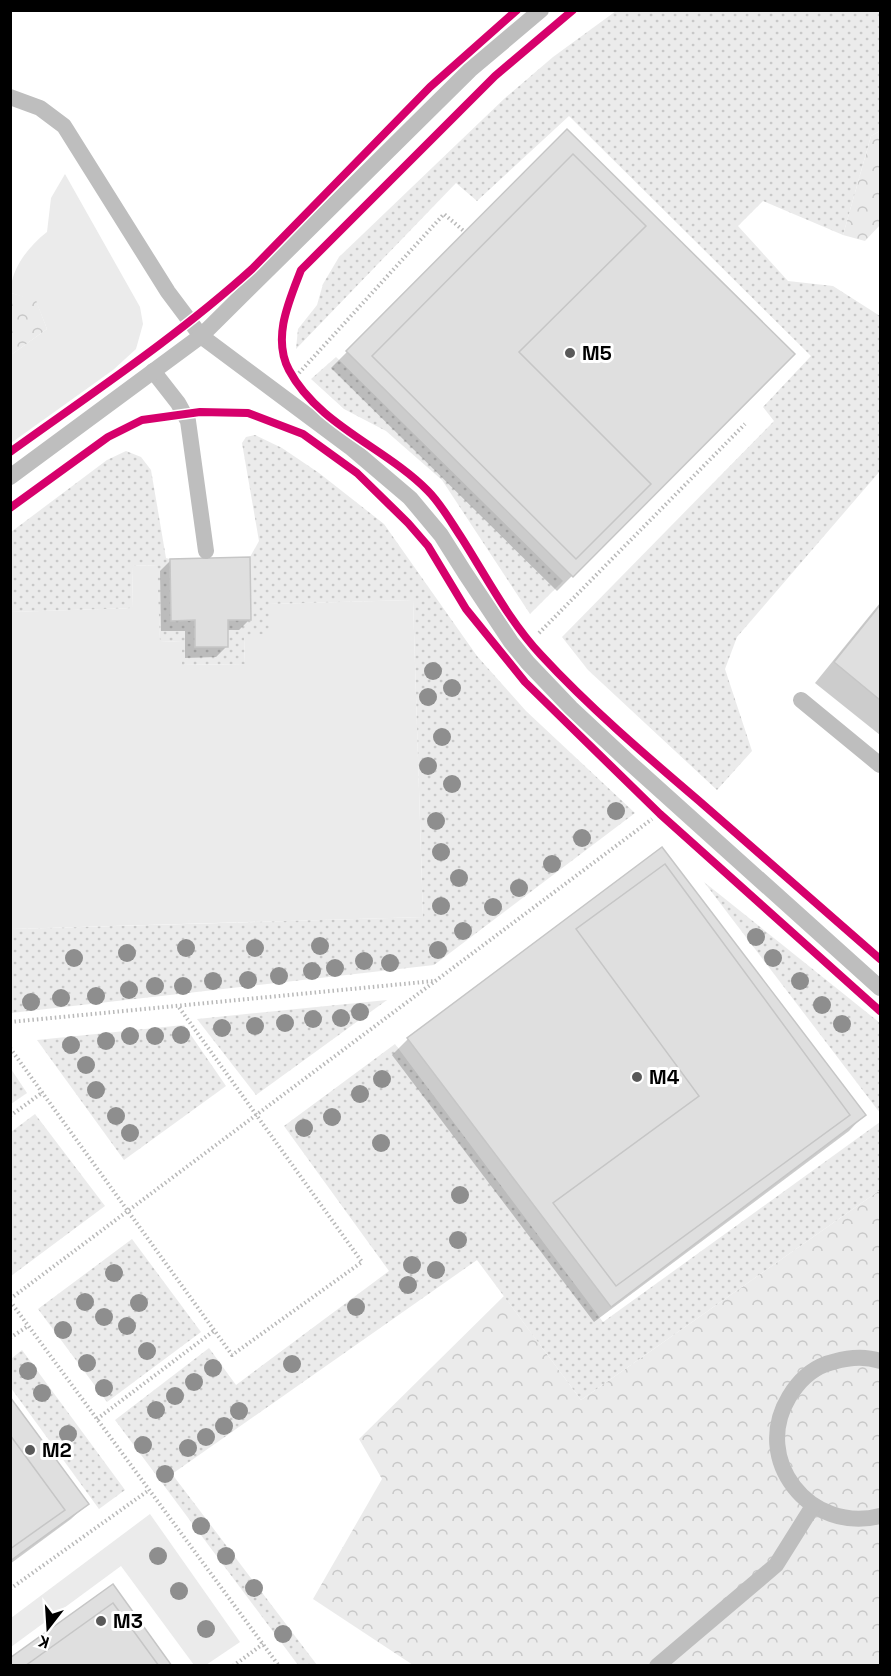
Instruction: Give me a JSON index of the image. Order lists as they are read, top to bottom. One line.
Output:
{"places":["M5","M4","M2","M3"],"north":"bottom"}
